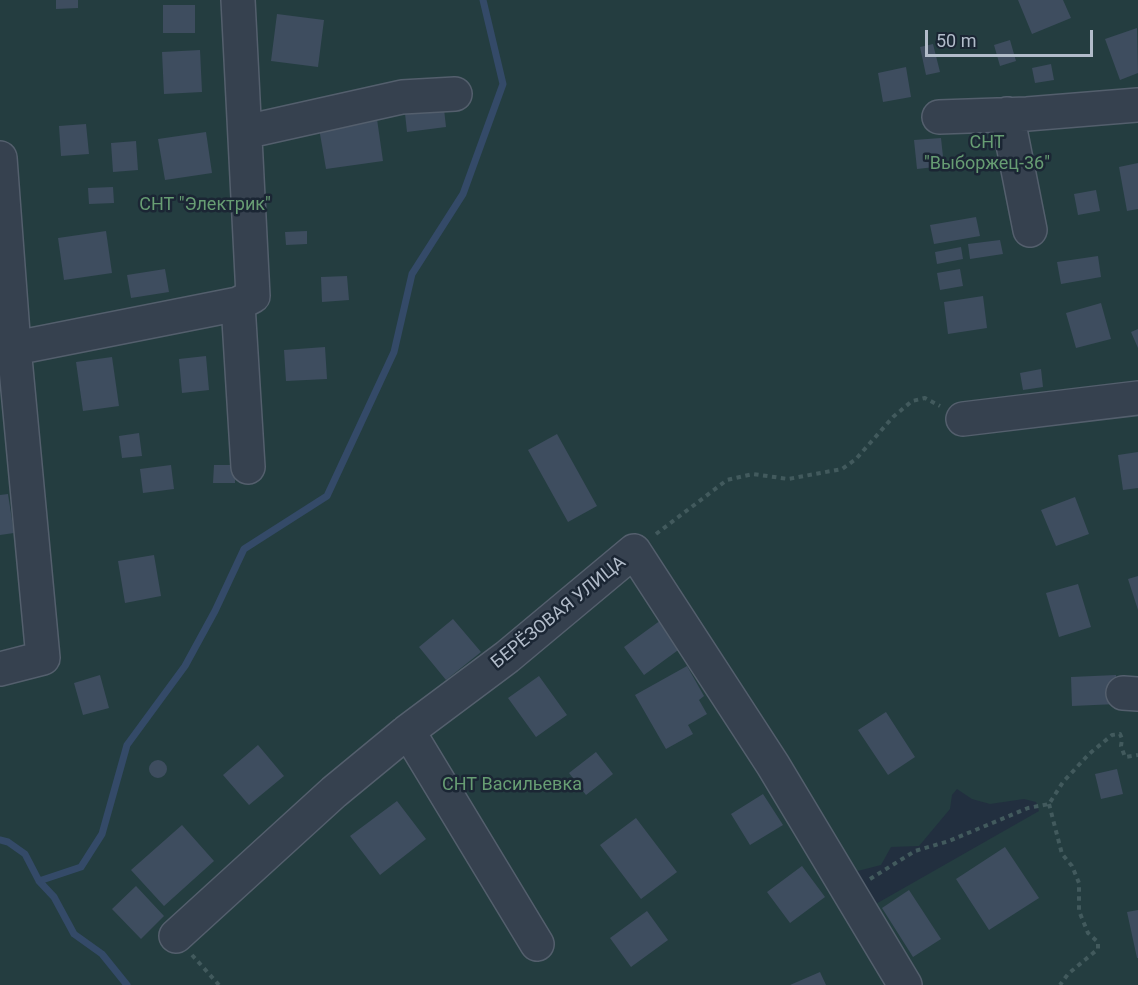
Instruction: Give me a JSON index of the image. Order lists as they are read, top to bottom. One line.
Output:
{"streets":{"street":["БЕРЁЗОВАЯ УЛИЦА"]},"parks":["СНТ \"Выборжец-36\"","СНТ \"Электрик\"","СНТ Васильевка"],"scale_bar":"50 m"}
